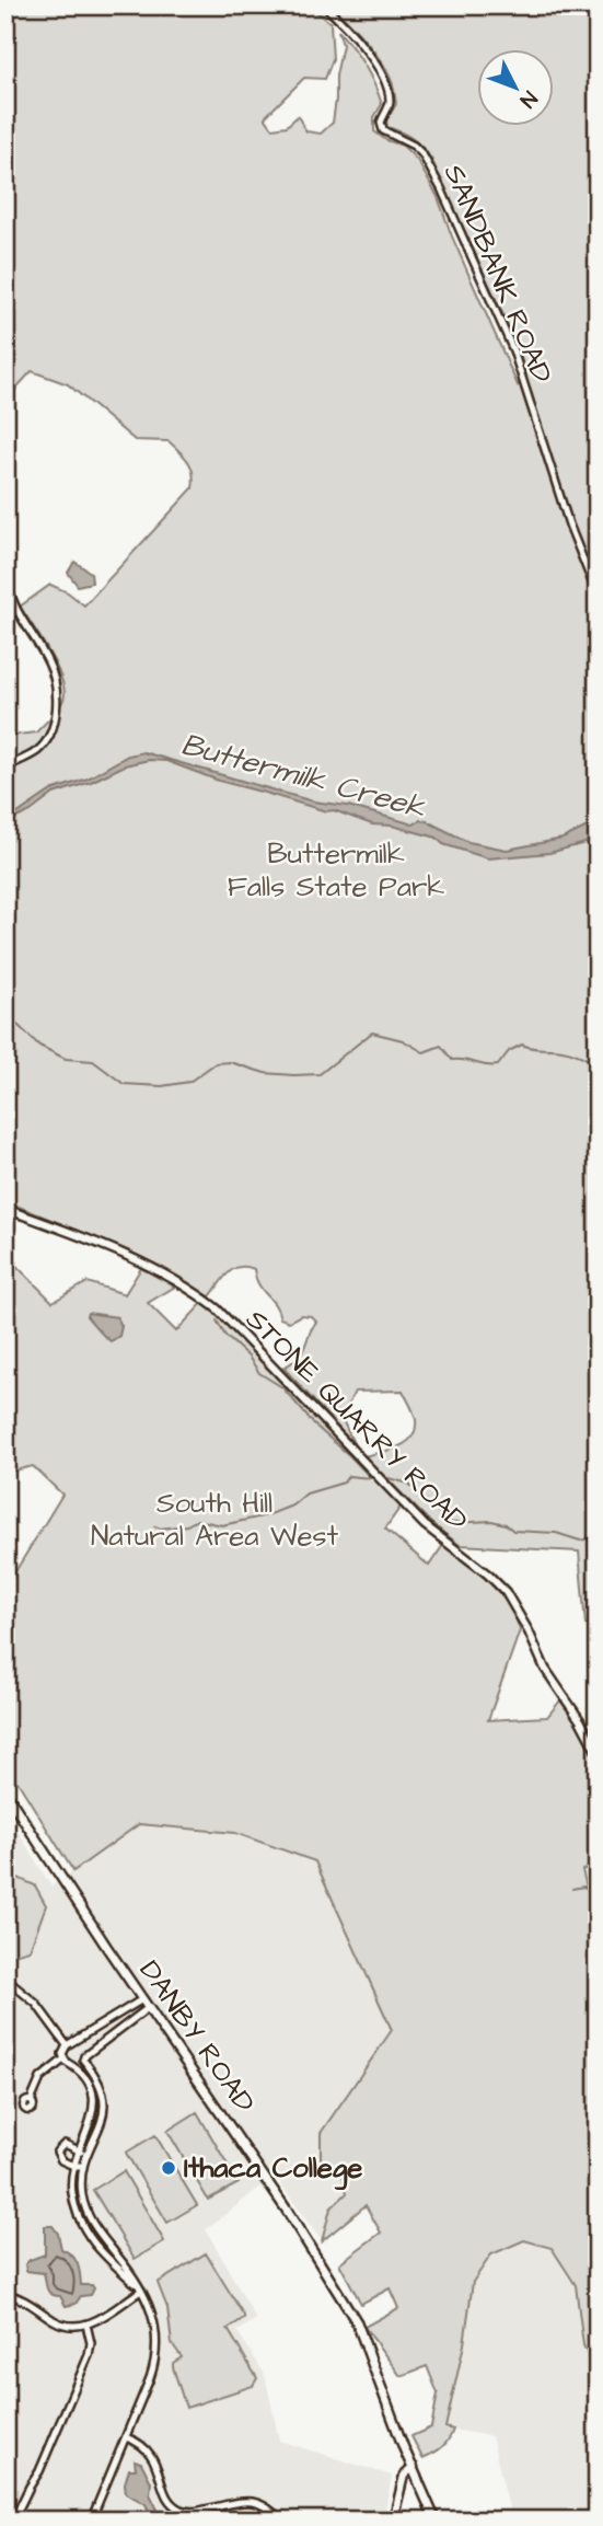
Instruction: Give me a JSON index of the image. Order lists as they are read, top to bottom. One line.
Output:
{"streets":{"main road":["DANBY ROAD"],"street":["SANDBANK ROAD","STONE QUARRY ROAD"]},"water":["Buttermilk Creek"],"parks":["Buttermilk Falls State Park","South Hill Natural Area West"],"places":["Ithaca College"],"north":"bottom right"}
